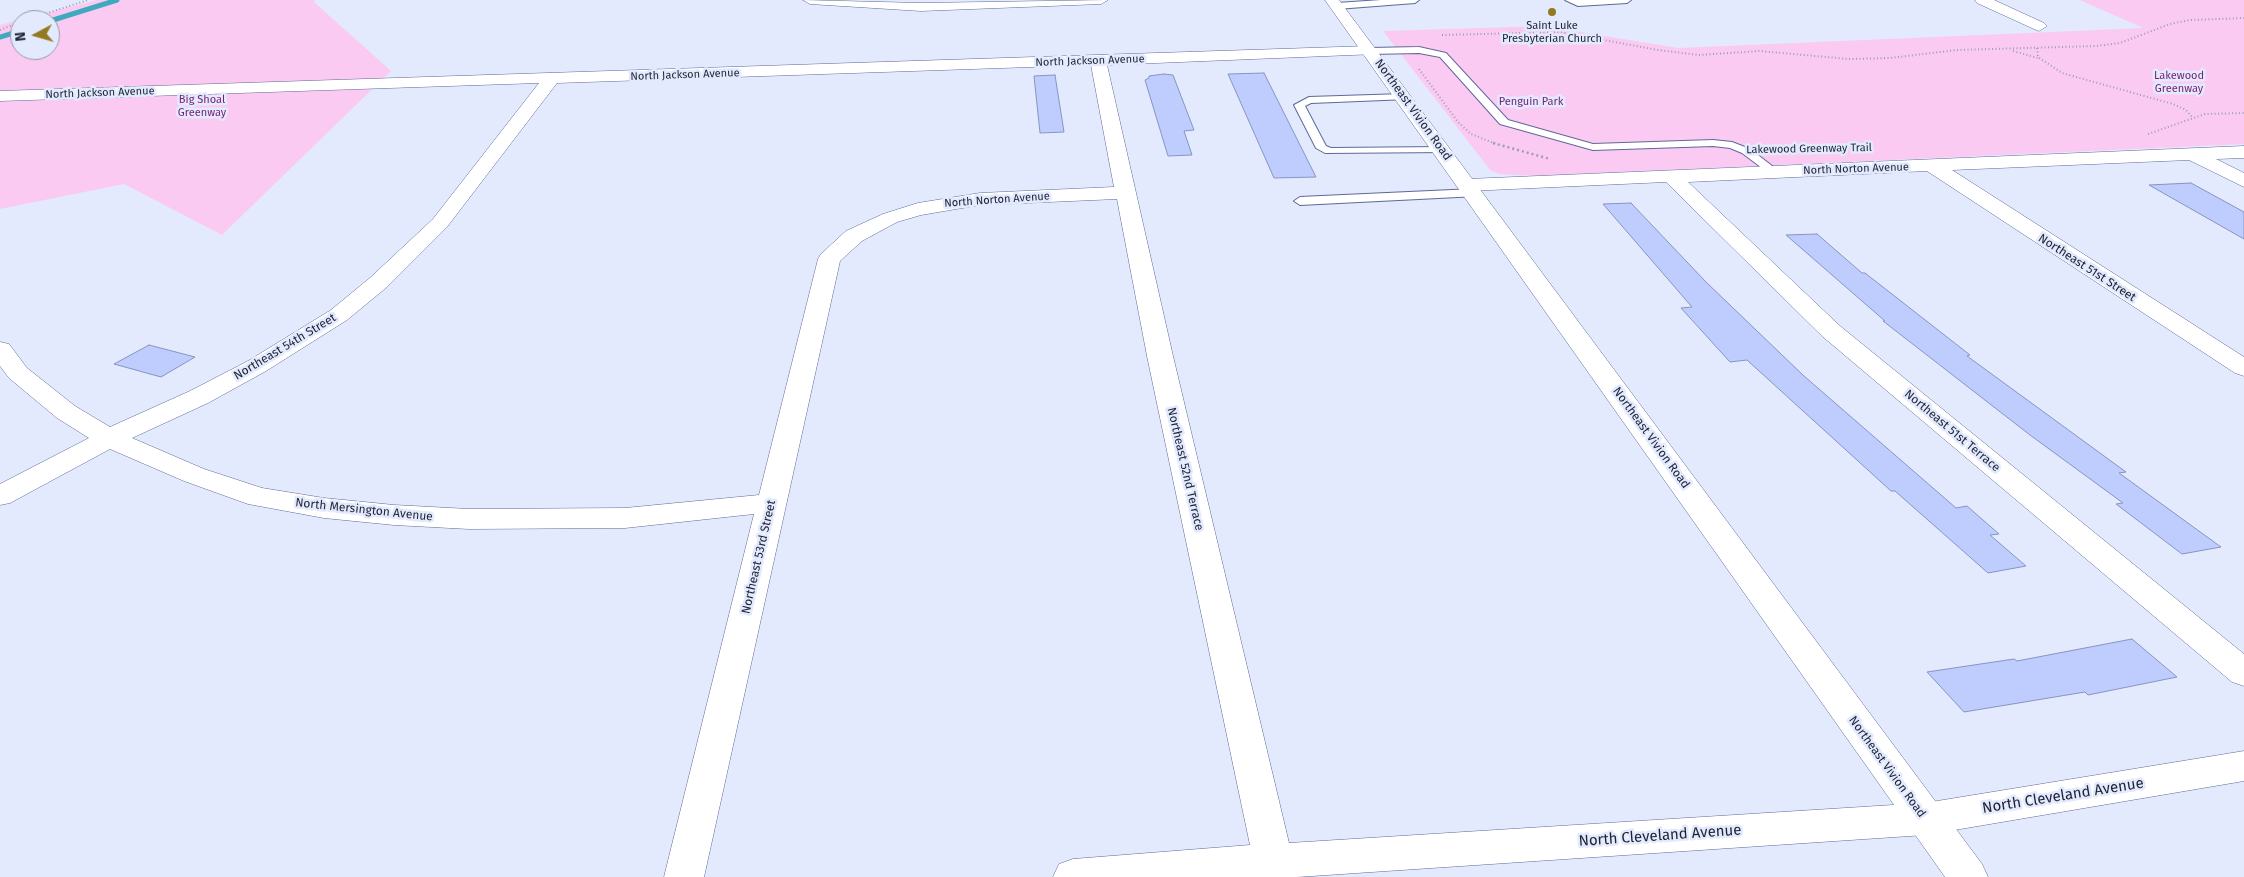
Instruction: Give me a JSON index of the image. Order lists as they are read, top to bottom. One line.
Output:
{"streets":{"street":["North Jackson Avenue","Northeast Vivion Road","North Norton Avenue","Northeast 51st Street","Northeast 54th Street","Northeast 51st Terrace","Northeast 52nd Terrace","North Mersington Avenue","Northeast 53rd Street","North Cleveland Avenue"]},"crossings":[["North Jackson Avenue","Northeast Vivion Road"],["North Jackson Avenue","Northeast 54th Street"],["North Jackson Avenue","Northeast 52nd Terrace"],["Northeast Vivion Road","North Norton Avenue"],["Northeast Vivion Road","North Cleveland Avenue"],["North Norton Avenue","Northeast 51st Street"],["North Norton Avenue","Northeast 51st Terrace"],["North Norton Avenue","Northeast 52nd Terrace"],["North Norton Avenue","Northeast 53rd Street"],["Northeast 54th Street","North Mersington Avenue"],["Northeast 52nd Terrace","North Cleveland Avenue"],["North Mersington Avenue","Northeast 53rd Street"]],"parks":["Lakewood Greenway","Big Shoal Greenway","Penguin Park"],"places":["Saint Luke Presbyterian Church"],"north":"left"}
